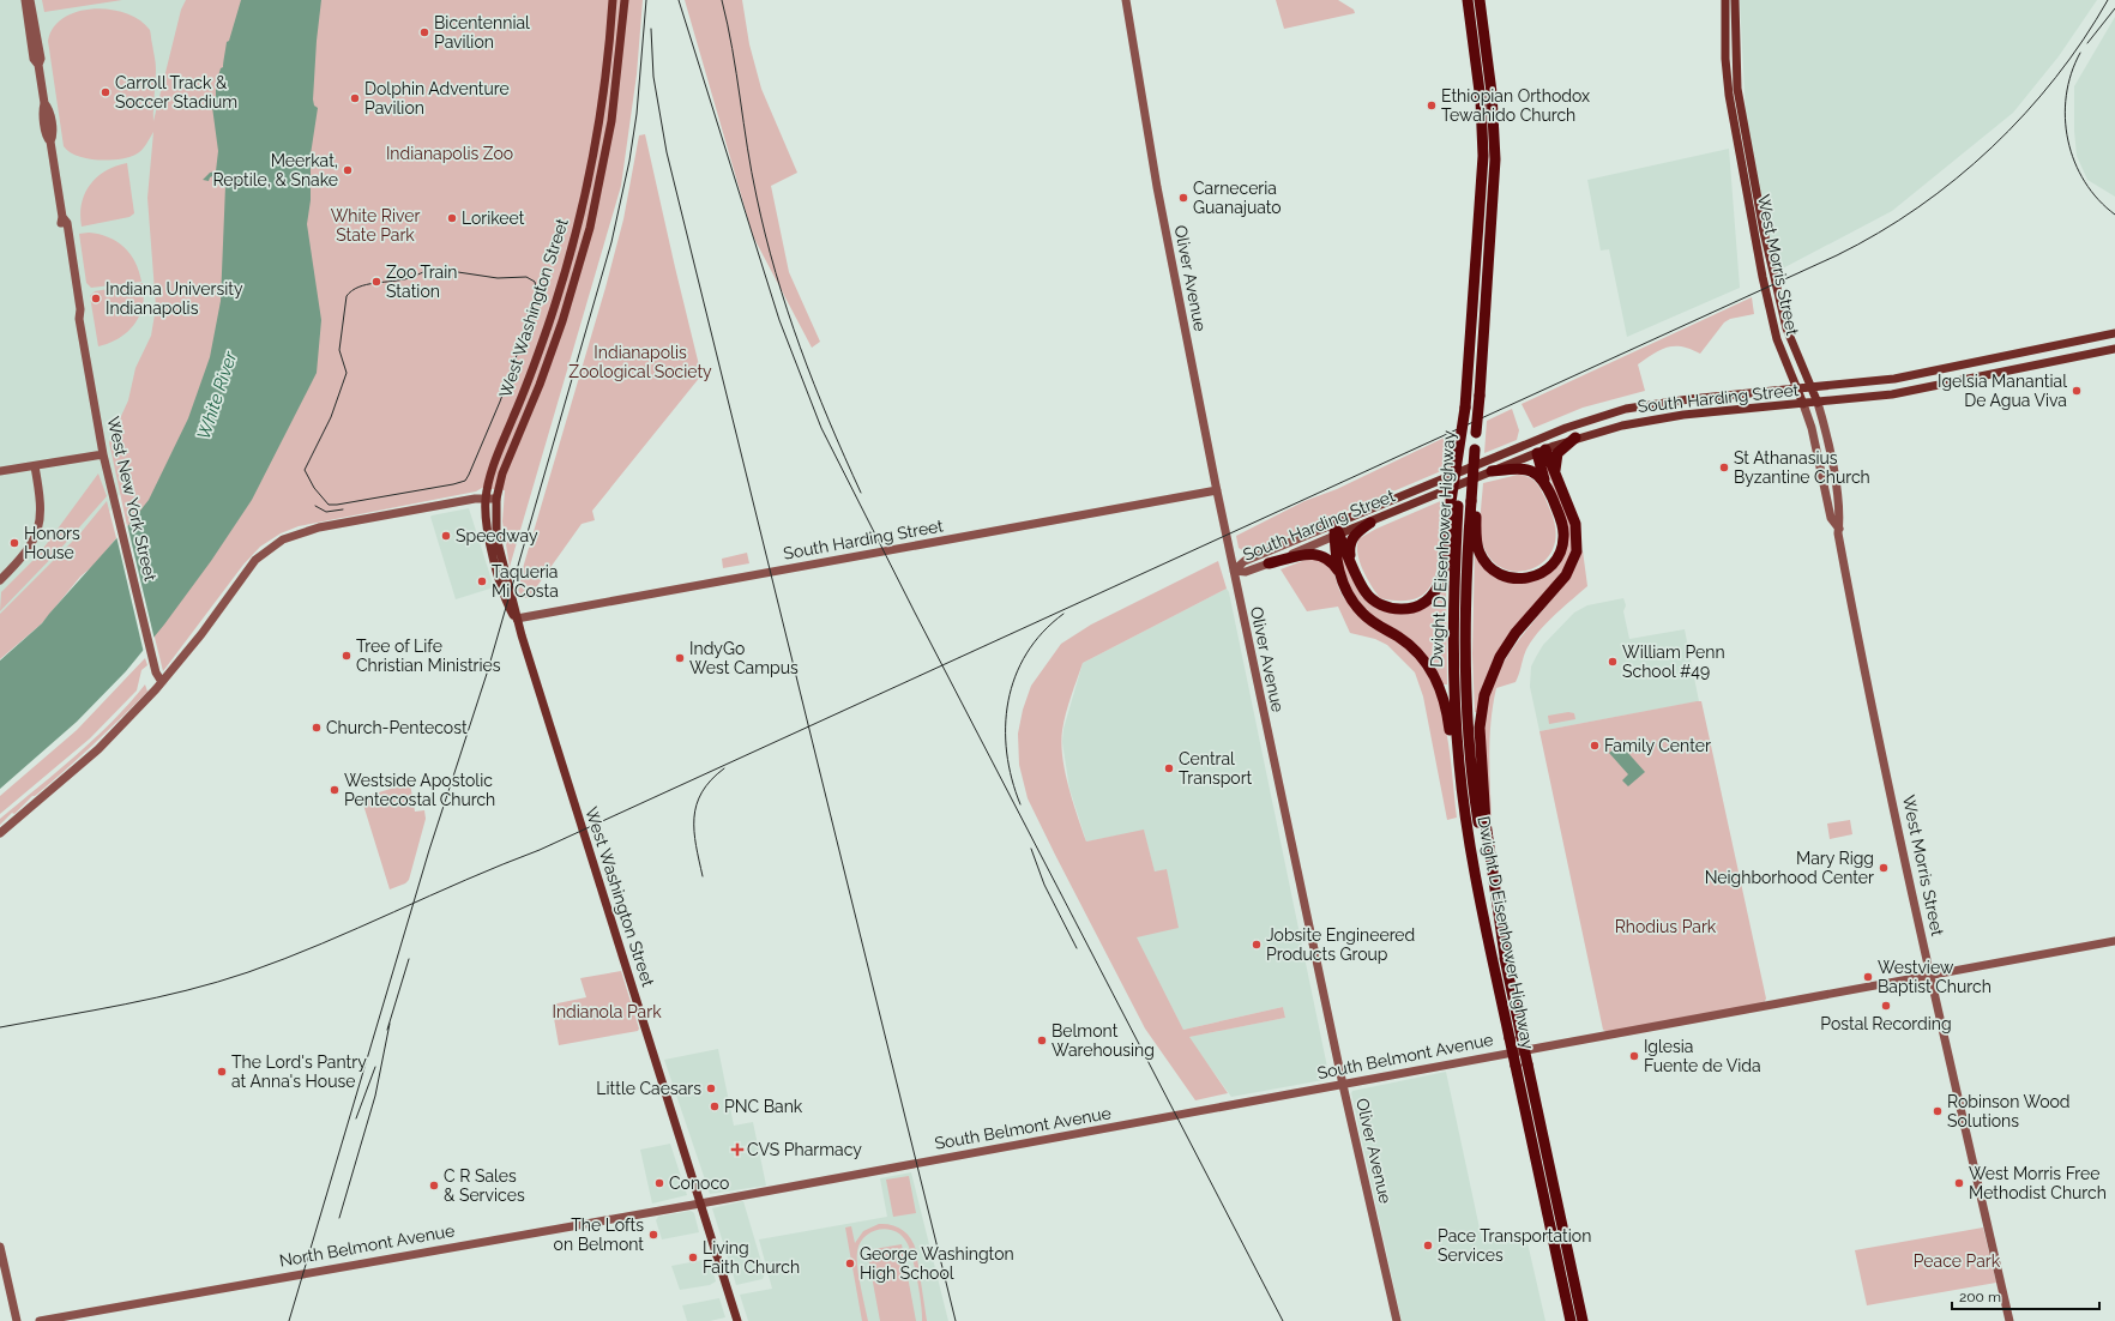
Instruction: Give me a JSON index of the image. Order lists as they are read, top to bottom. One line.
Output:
{"streets":{"highway":["Dwight D Eisenhower Highway"],"main road":["West Morris Street","Oliver Avenue","West Washington Street","South Harding Street","West New York Street","South Belmont Avenue","North Belmont Avenue"]},"crossings":[["West Morris Street","South Harding Street"],["West Morris Street","South Belmont Avenue"],["Oliver Avenue","South Harding Street"],["Oliver Avenue","South Belmont Avenue"],["West Washington Street","South Harding Street"],["West Washington Street","South Belmont Avenue"],["West Washington Street","North Belmont Avenue"],["South Belmont Avenue","North Belmont Avenue"]],"water":["White River"],"parks":["Indianapolis Zoo","White River State Park","Indianapolis Zoological Society","Rhodius Park","Indianola Park","Peace Park"],"places":{"other":["Bicentennial Pavilion","Carroll Track & Soccer Stadium","Dolphin Adventure Pavilion","Ethiopian Orthodox Tewahido Church","Meerkat, Reptile, & Snake","Carneceria Guanajuato","Lorikeet","Zoo Train Station","Indiana University Indianapolis","Igelsia Manantial De Agua Viva","St Athanasius Byzantine Church","Speedway","Honors House","Taqueria Mi Costa","Tree of Life Christian Ministries","IndyGo West Campus","William Penn School #49","Church-Pentecost","Family Center","Central Transport","Westside Apostolic Pentecostal Church","Mary Rigg Neighborhood Center","Jobsite Engineered Products Group","Westview Baptist Church","Postal Recording","Belmont Warehousing","Iglesia Fuente de Vida","The Lord's Pantry at Anna's House","Little Caesars","PNC Bank","Robinson Wood Solutions","Conoco","West Morris Free Methodist Church","C R Sales & Services","The Lofts on Belmont","Pace Transportation Services","Living Faith Church","George Washington High School"],"health":["CVS Pharmacy"]},"scale_bar":"200 m"}
